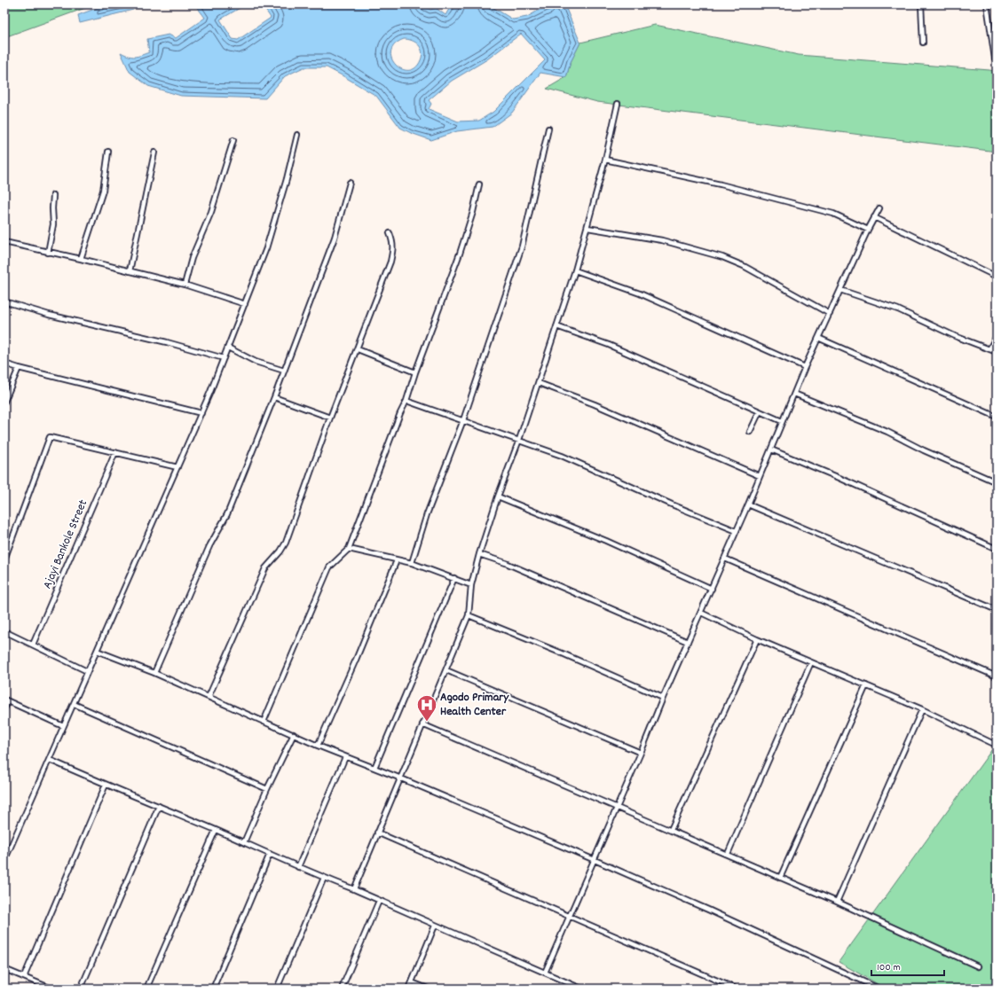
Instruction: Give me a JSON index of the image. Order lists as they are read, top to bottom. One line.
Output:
{"streets":{"street":["Ajayi Bankole Street"]},"places":{"hospital":["Agodo Primary Health Center"]},"scale_bar":"100 m"}
